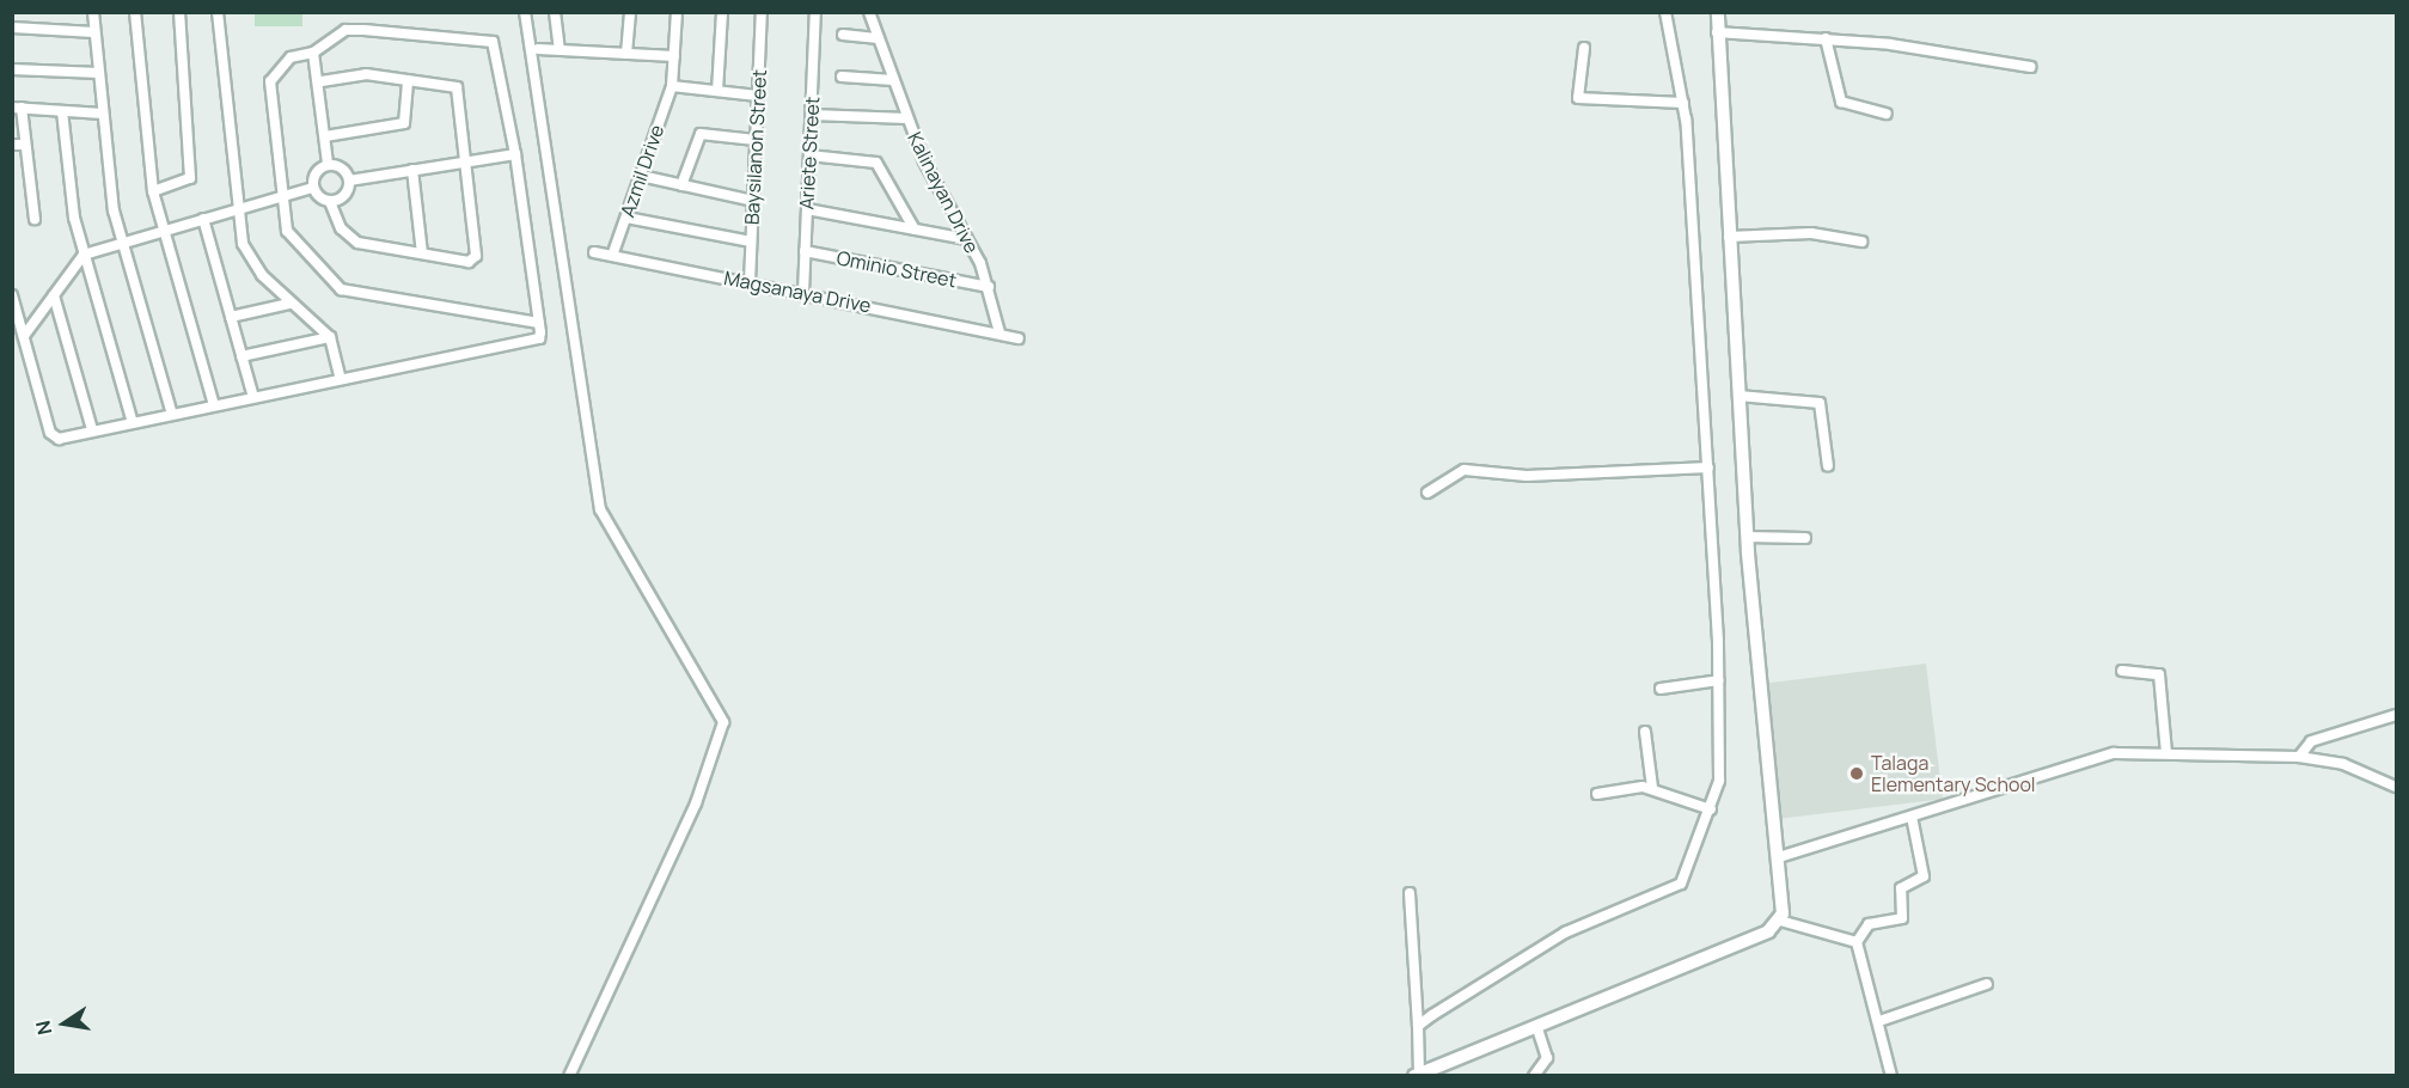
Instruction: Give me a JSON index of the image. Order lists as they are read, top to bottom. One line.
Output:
{"streets":{"street":["Baysilanon Street","Ariete Street","Azmil Drive","Kalinayan Drive","Ominio Street","Magsanaya Drive"]},"crossings":[["Baysilanon Street","Magsanaya Drive"],["Ariete Street","Ominio Street"],["Ariete Street","Magsanaya Drive"],["Azmil Drive","Magsanaya Drive"],["Kalinayan Drive","Ominio Street"],["Kalinayan Drive","Magsanaya Drive"]],"places":["Talaga Elementary School"],"north":"left"}
